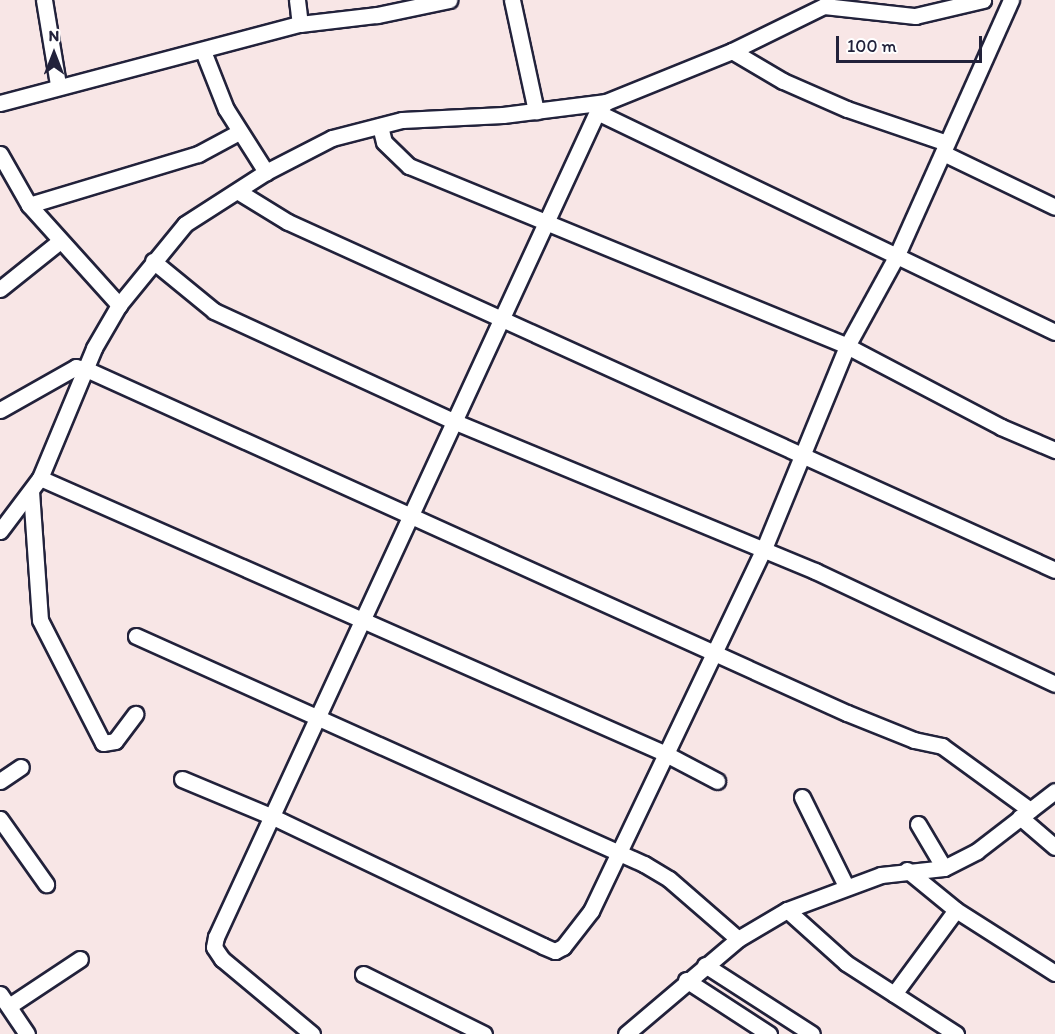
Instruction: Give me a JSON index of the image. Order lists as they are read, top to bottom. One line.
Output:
{"scale_bar":"100 m","north":"top"}
